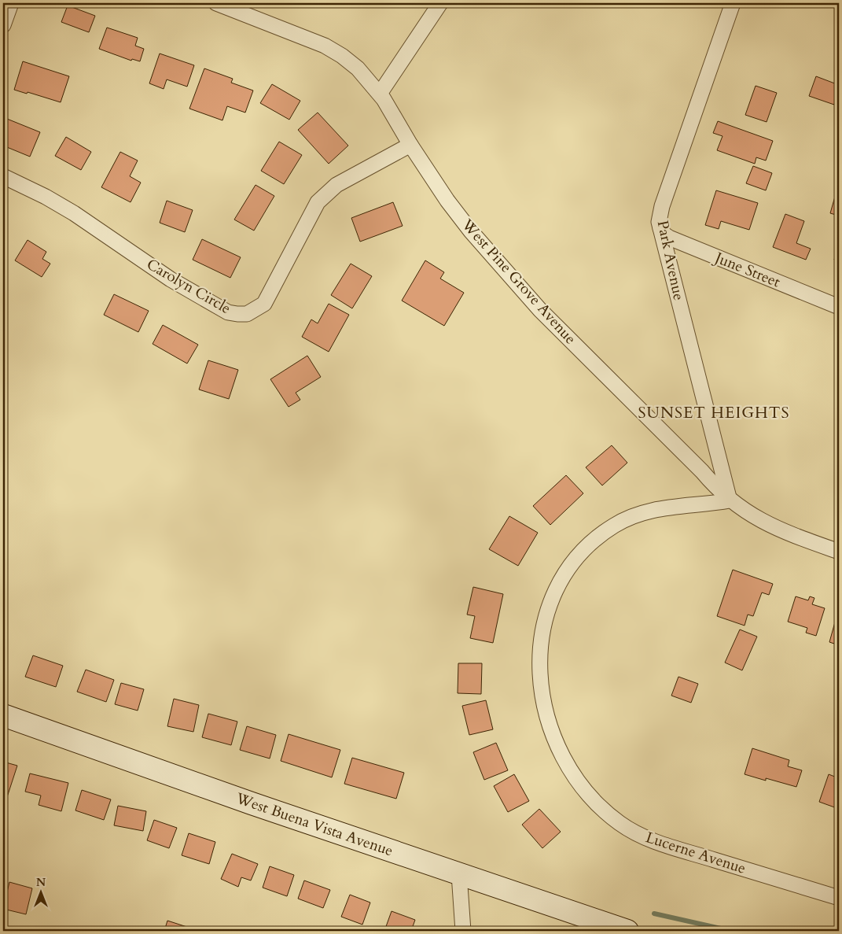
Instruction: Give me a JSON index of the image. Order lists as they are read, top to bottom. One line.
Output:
{"streets":{"street":["Park Avenue","June Street","West Pine Grove Avenue","Carolyn Circle","West Buena Vista Avenue","Lucerne Avenue"]},"crossings":[["Park Avenue","June Street"],["Park Avenue","West Pine Grove Avenue"],["Park Avenue","Lucerne Avenue"],["West Pine Grove Avenue","Carolyn Circle"],["West Pine Grove Avenue","Lucerne Avenue"]],"districts":["SUNSET HEIGHTS"],"north":"top"}
